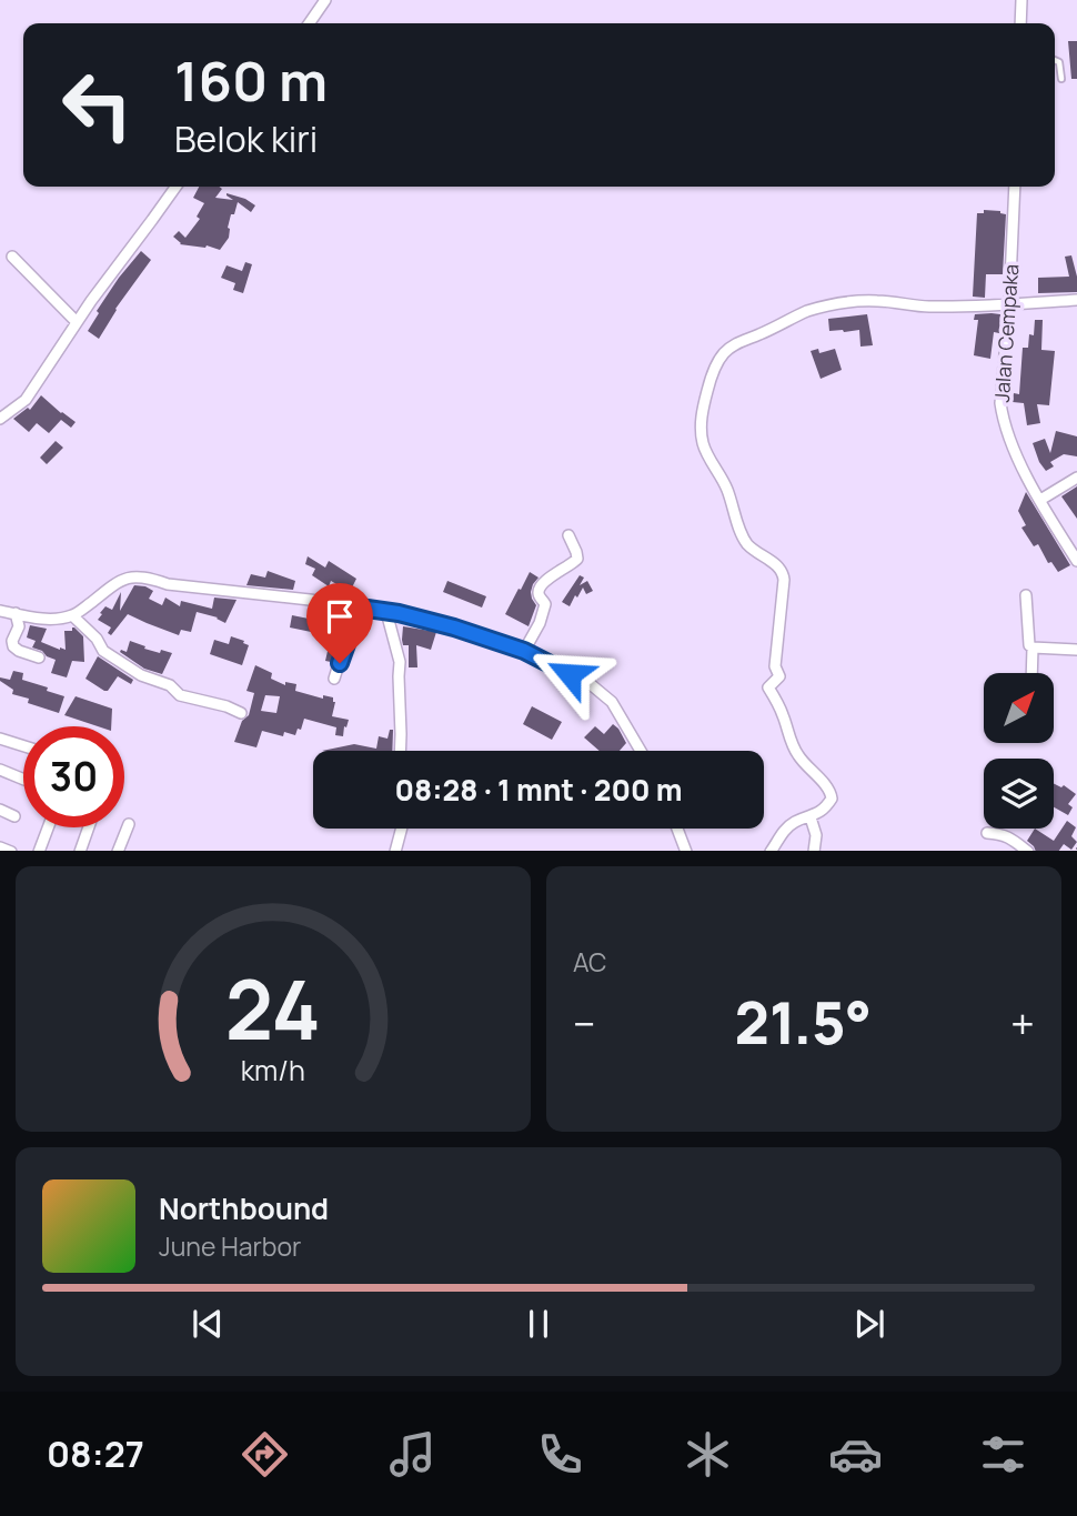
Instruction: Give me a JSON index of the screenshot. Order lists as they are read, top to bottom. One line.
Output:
{"streets":{"street":["Jalan Cempaka"]},"north":"top right","page":{"turn":["160 m","Belok kiri"],"limit":"30","trip":"08:28 · 1 mnt · 200 m","tile":"AC","heat":["−","21.5°","+"],"song":["Northbound","June Harbor"],"tabs":"08:27","gauge":["24","km/h"]}}
